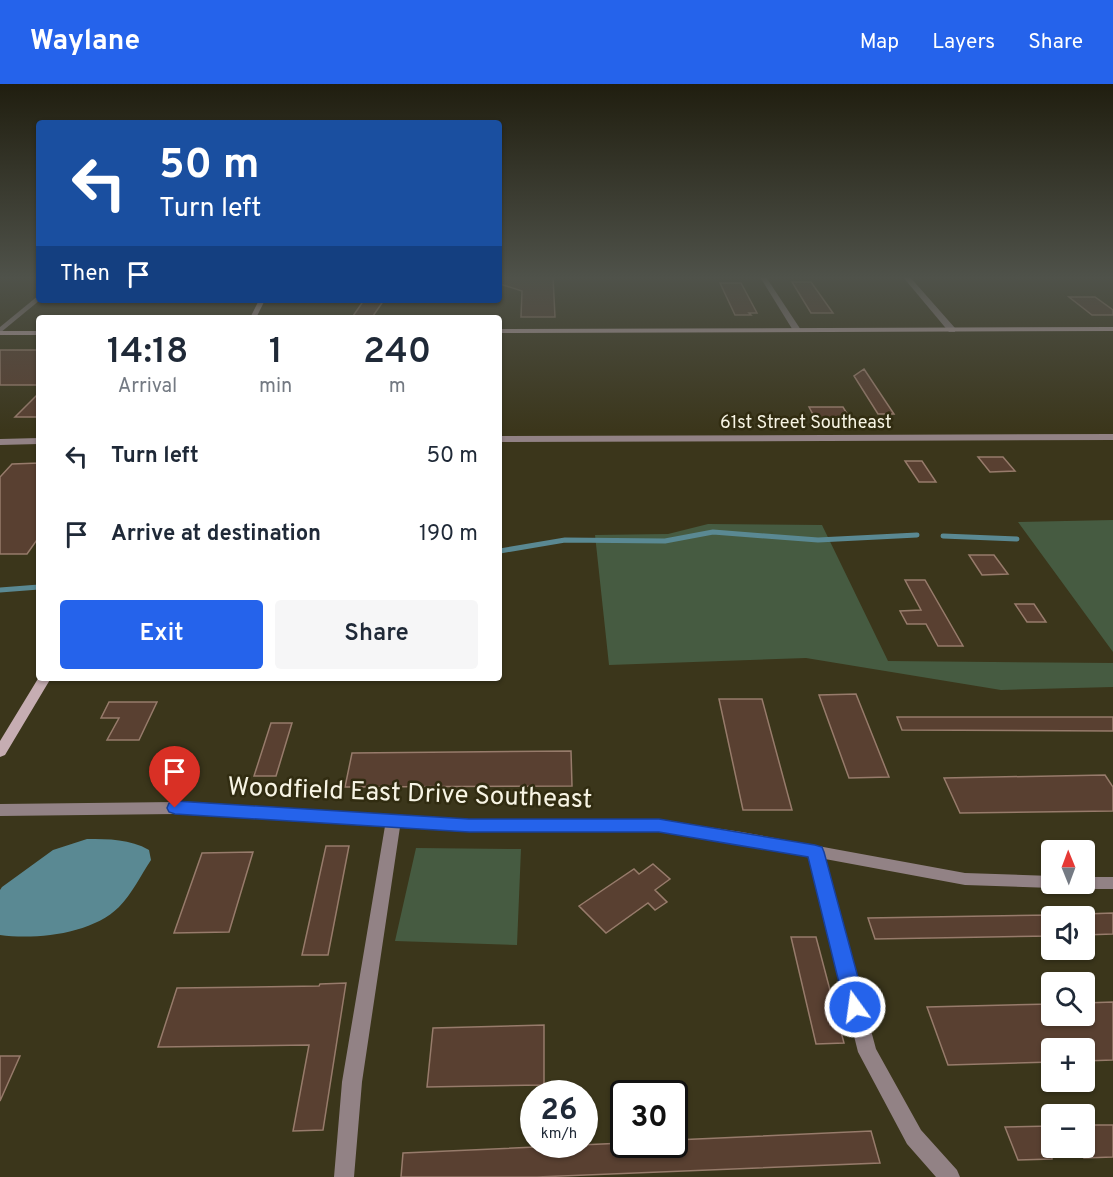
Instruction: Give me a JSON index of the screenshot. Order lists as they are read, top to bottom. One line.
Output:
{"streets":{"street":["61st Street Southeast","Woodfield East Drive Southeast"]},"north":"top","page":{"header":"Waylane","nav":["Map","Layers","Share"],"turn":["50 m","Turn left"],"then":"Then","eta":["14:18","Arrival","1","min","240","m"],"list":[{"name":"Turn left","value":"50 m"},{"name":"Arrive at destination","value":"190 m"}],"buttons":["Exit","Share"],"map_buttons":["+","−"],"speed":"26 km/h","limit":"30"}}
